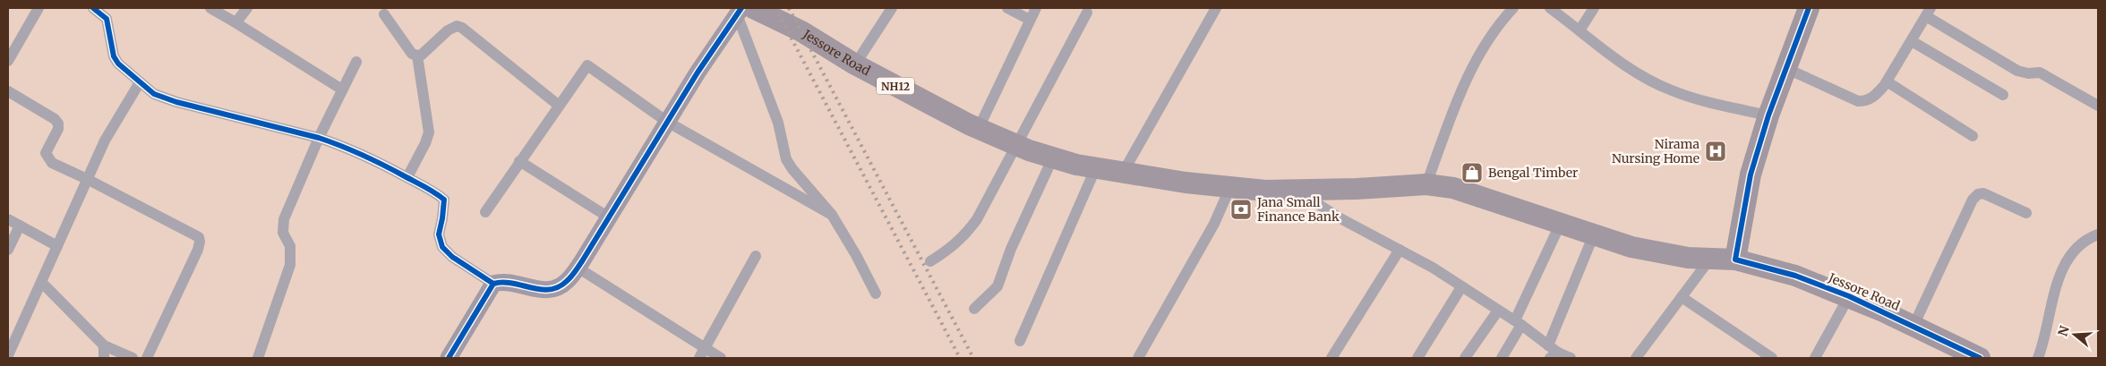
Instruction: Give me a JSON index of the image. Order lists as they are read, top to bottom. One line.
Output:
{"streets":{"highway":["Jessore Road","NH12"]},"crossings":[["Jessore Road","NH12"]],"places":{"hospital":["Nirama Nursing Home"],"shop":["Bengal Timber"],"bank":["Jana Small Finance Bank"]},"north":"left"}
